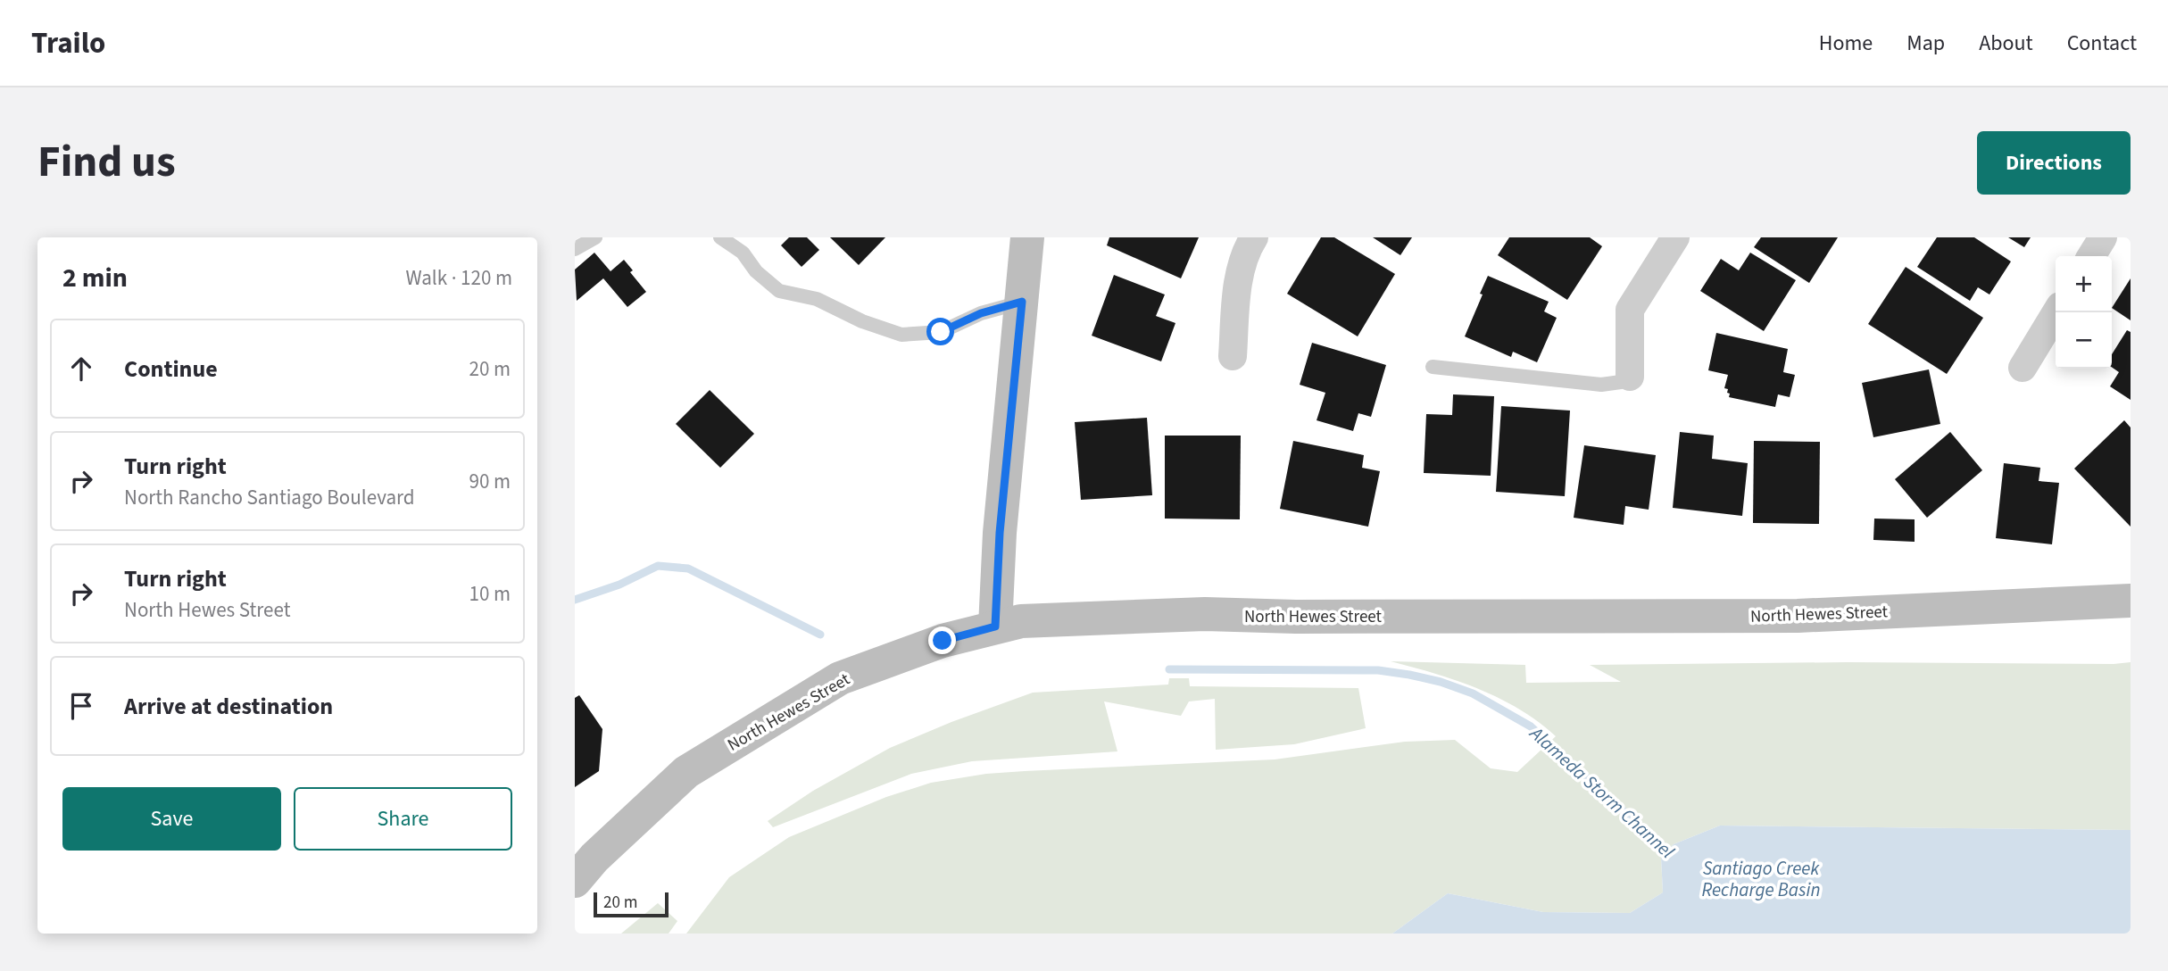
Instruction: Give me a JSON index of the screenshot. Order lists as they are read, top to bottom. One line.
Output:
{"streets":{"main road":["North Hewes Street"]},"water":["Alameda Storm Channel","Santiago Creek Recharge Basin"],"scale_bar":"20 m","page":{"header":"Trailo","nav":["Home","Map","About","Contact"],"title":"Find us","buttons":["Directions",["Save","Share"]],"heading":["2 min","Walk · 120 m"],"map_buttons":["+","−"],"list":[["Continue","20 m"],["Turn right","North Rancho Santiago Boulevard","90 m"],["Turn right","North Hewes Street","10 m"],"Arrive at destination"],"scale":"20 m"}}
